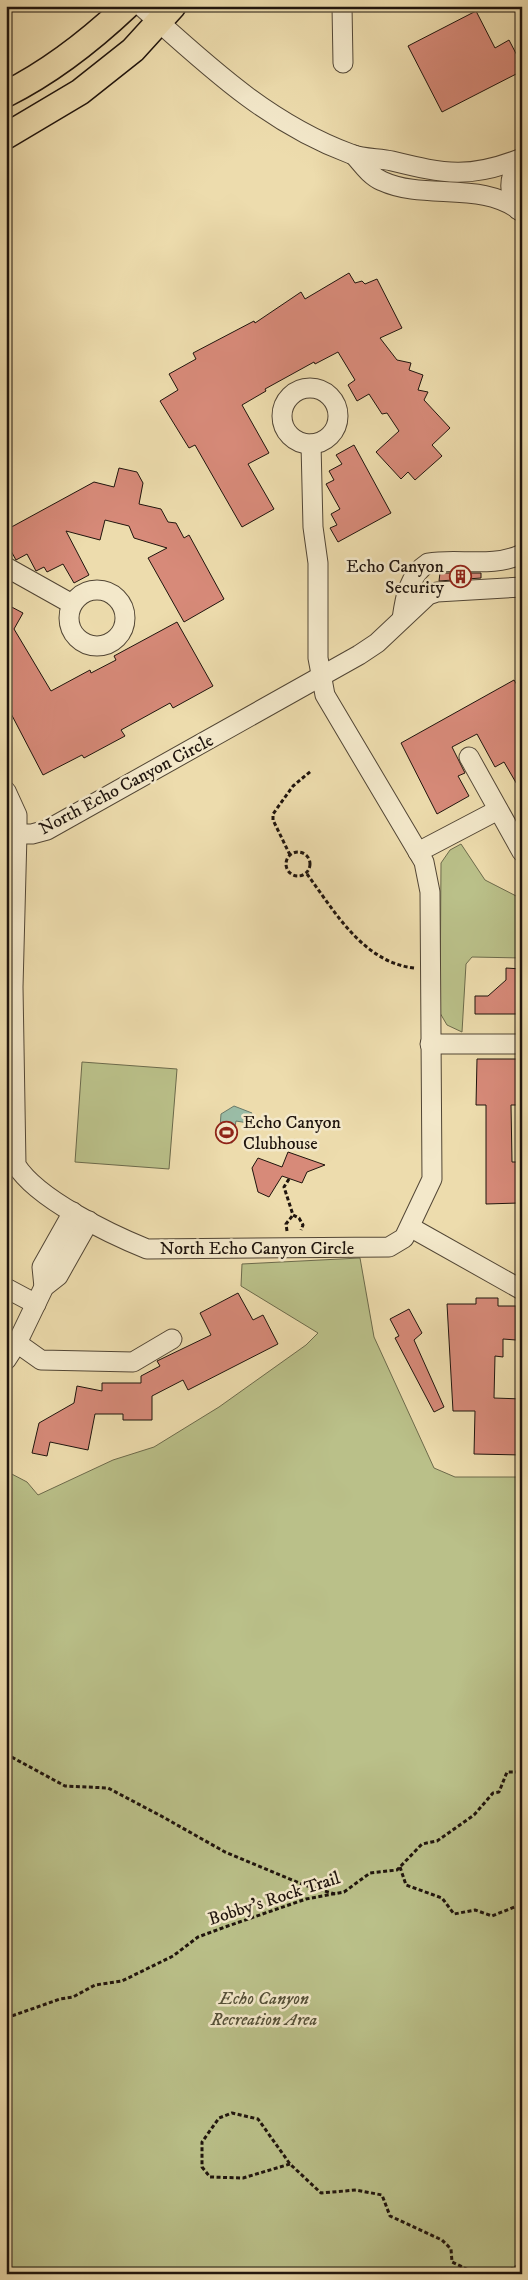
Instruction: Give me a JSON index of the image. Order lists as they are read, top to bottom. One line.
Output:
{"streets":{"street":["North Echo Canyon Circle"],"path":["Bobby's Rock Trail"]},"parks":["Echo Canyon Recreation Area"],"places":{"building":["Echo Canyon Security"],"sports":["Echo Canyon Clubhouse"]}}
